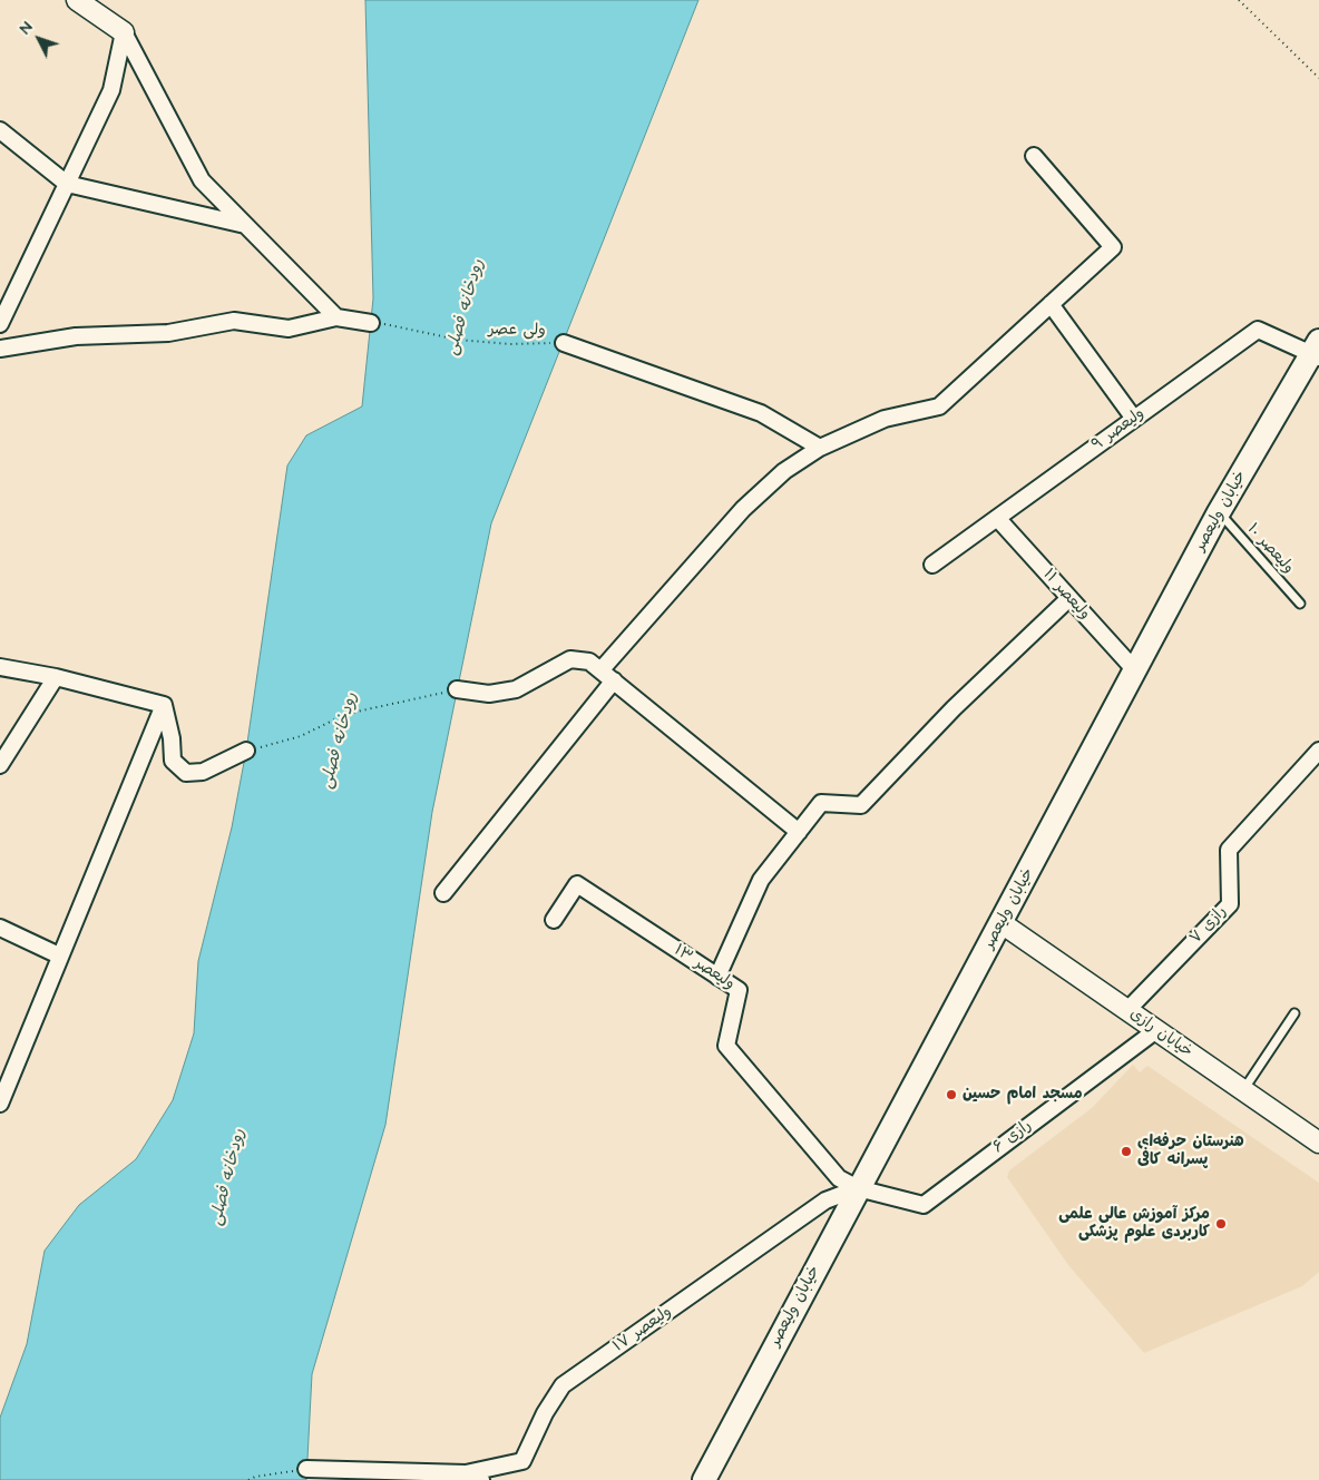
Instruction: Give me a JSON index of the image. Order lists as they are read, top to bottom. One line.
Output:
{"streets":{"main road":["خیابان ولیعصر"],"street":["ولیعصر ۹","ولیعصر ۱۱","رازی ۷","ولیعصر ۱۳","خیابان رازی","رازی ۶","ولیعصر ۱۷"],"lane":["ولیعصر ۱۰"],"path":["ولی عصر"]},"crossings":[["ولیعصر ۹","خیابان ولیعصر"],["ولیعصر ۹","ولیعصر ۱۱"],["خیابان ولیعصر","ولیعصر ۱۰"],["خیابان ولیعصر","ولیعصر ۱۱"],["خیابان ولیعصر","ولیعصر ۱۳"],["خیابان ولیعصر","خیابان رازی"],["خیابان ولیعصر","رازی ۶"],["خیابان ولیعصر","ولیعصر ۱۷"],["رازی ۷","خیابان رازی"],["ولیعصر ۱۳","رازی ۶"],["ولیعصر ۱۳","ولیعصر ۱۷"],["خیابان رازی","رازی ۶"],["رازی ۶","ولیعصر ۱۷"]],"water":["رودخانه فصلی"],"places":["مسجد امام حسین","هنرستان حرفه‌ای پسرانه کافی","مرکز آموزش عالی علمی کاربردی علوم پزشکی"],"north":"top left"}
